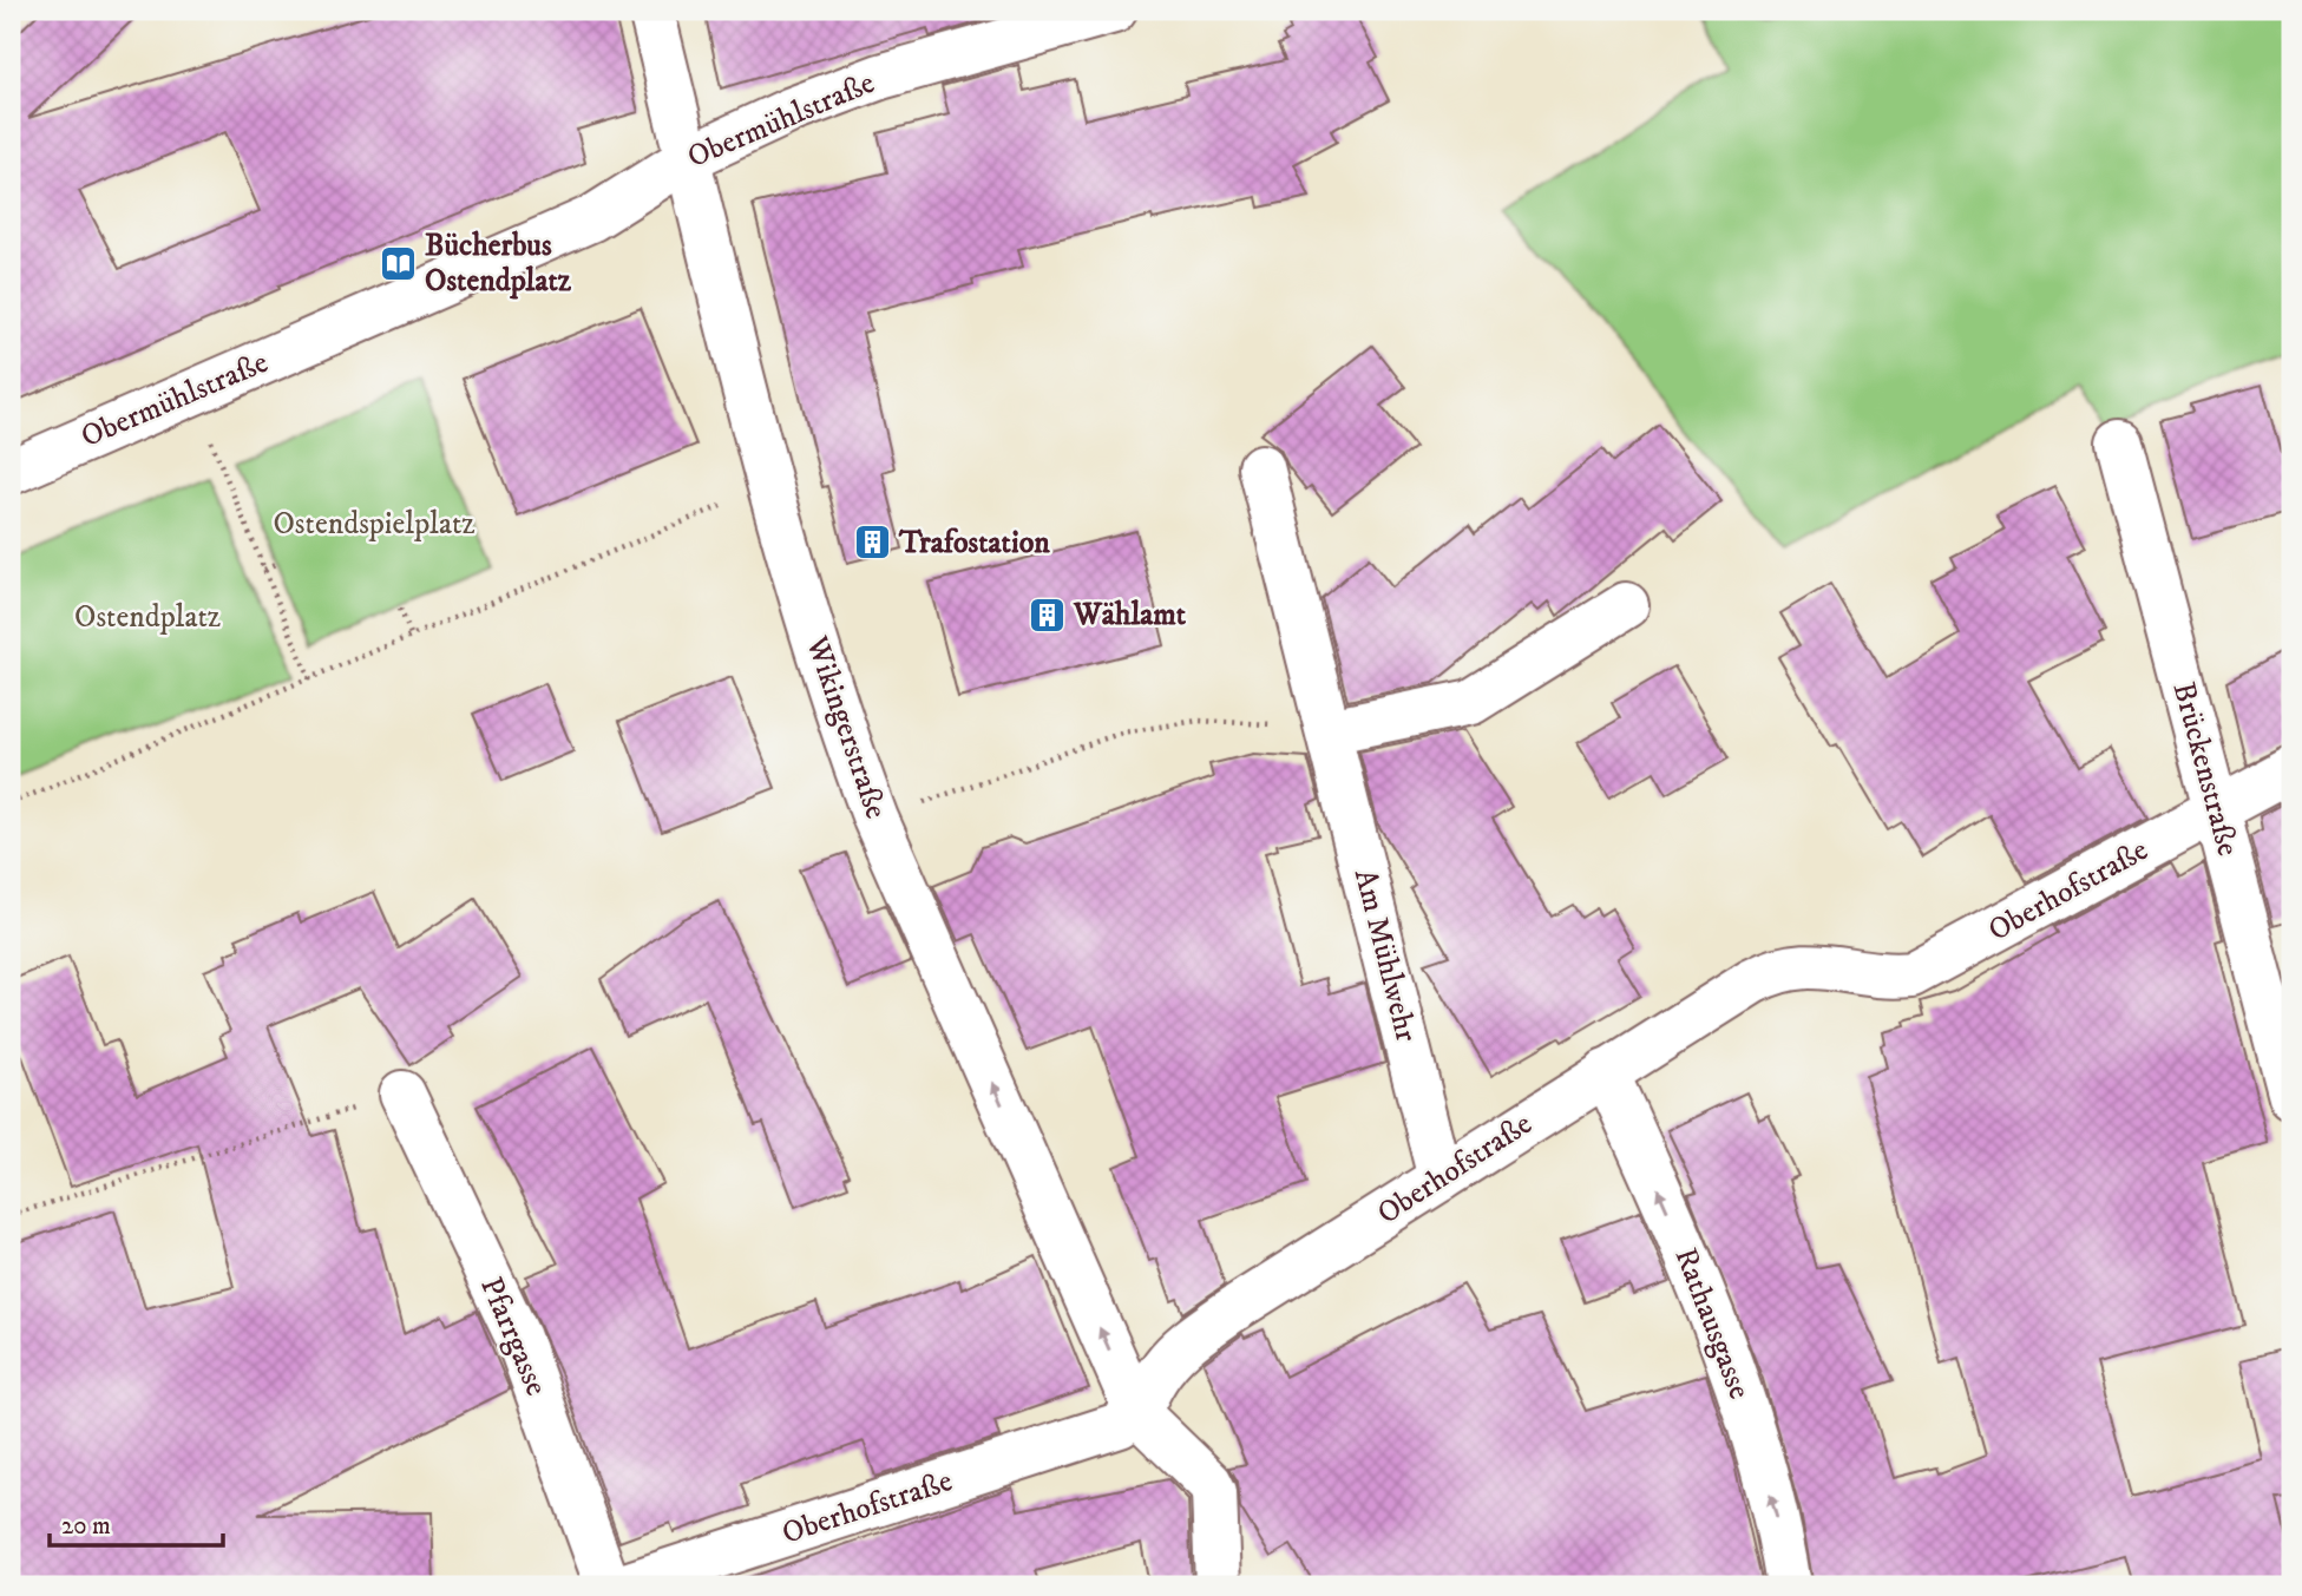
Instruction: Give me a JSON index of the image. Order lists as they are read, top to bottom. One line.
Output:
{"streets":{"street":["Obermühlstraße","Wikingerstraße","Brückenstraße","Oberhofstraße","Am Mühlwehr","Rathausgasse","Pfarrgasse"]},"crossings":[["Obermühlstraße","Wikingerstraße"],["Wikingerstraße","Oberhofstraße"],["Brückenstraße","Oberhofstraße"],["Oberhofstraße","Am Mühlwehr"],["Oberhofstraße","Rathausgasse"]],"one_way":["Wikingerstraße","Rathausgasse"],"parks":["Ostendspielplatz","Ostendplatz"],"places":{"library":["Bücherbus Ostendplatz"],"building":["Trafostation","Wählamt"]},"scale_bar":"20 m"}
